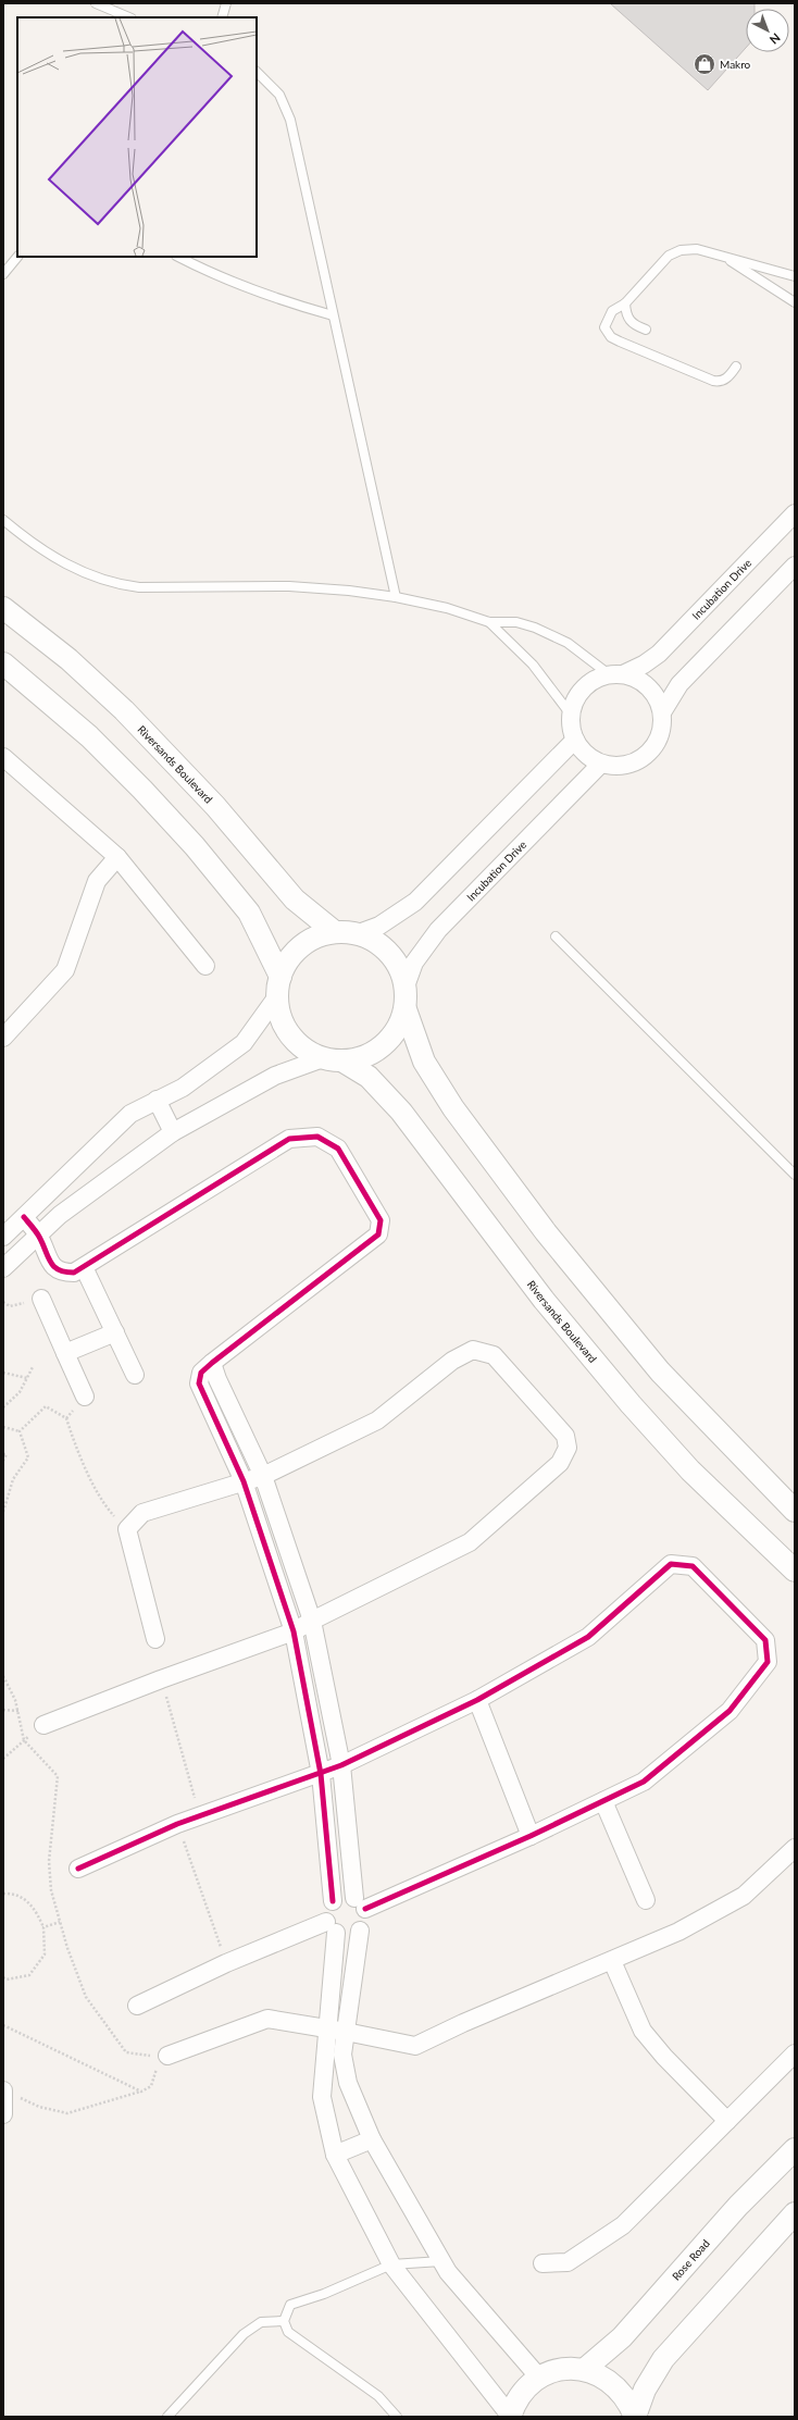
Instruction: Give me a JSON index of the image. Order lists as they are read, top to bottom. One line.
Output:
{"streets":{"street":["Incubation Drive","Riversands Boulevard","Rose Road"]},"crossings":[["Incubation Drive","Riversands Boulevard"]],"places":{"shop":["Makro"]},"north":"bottom right"}
